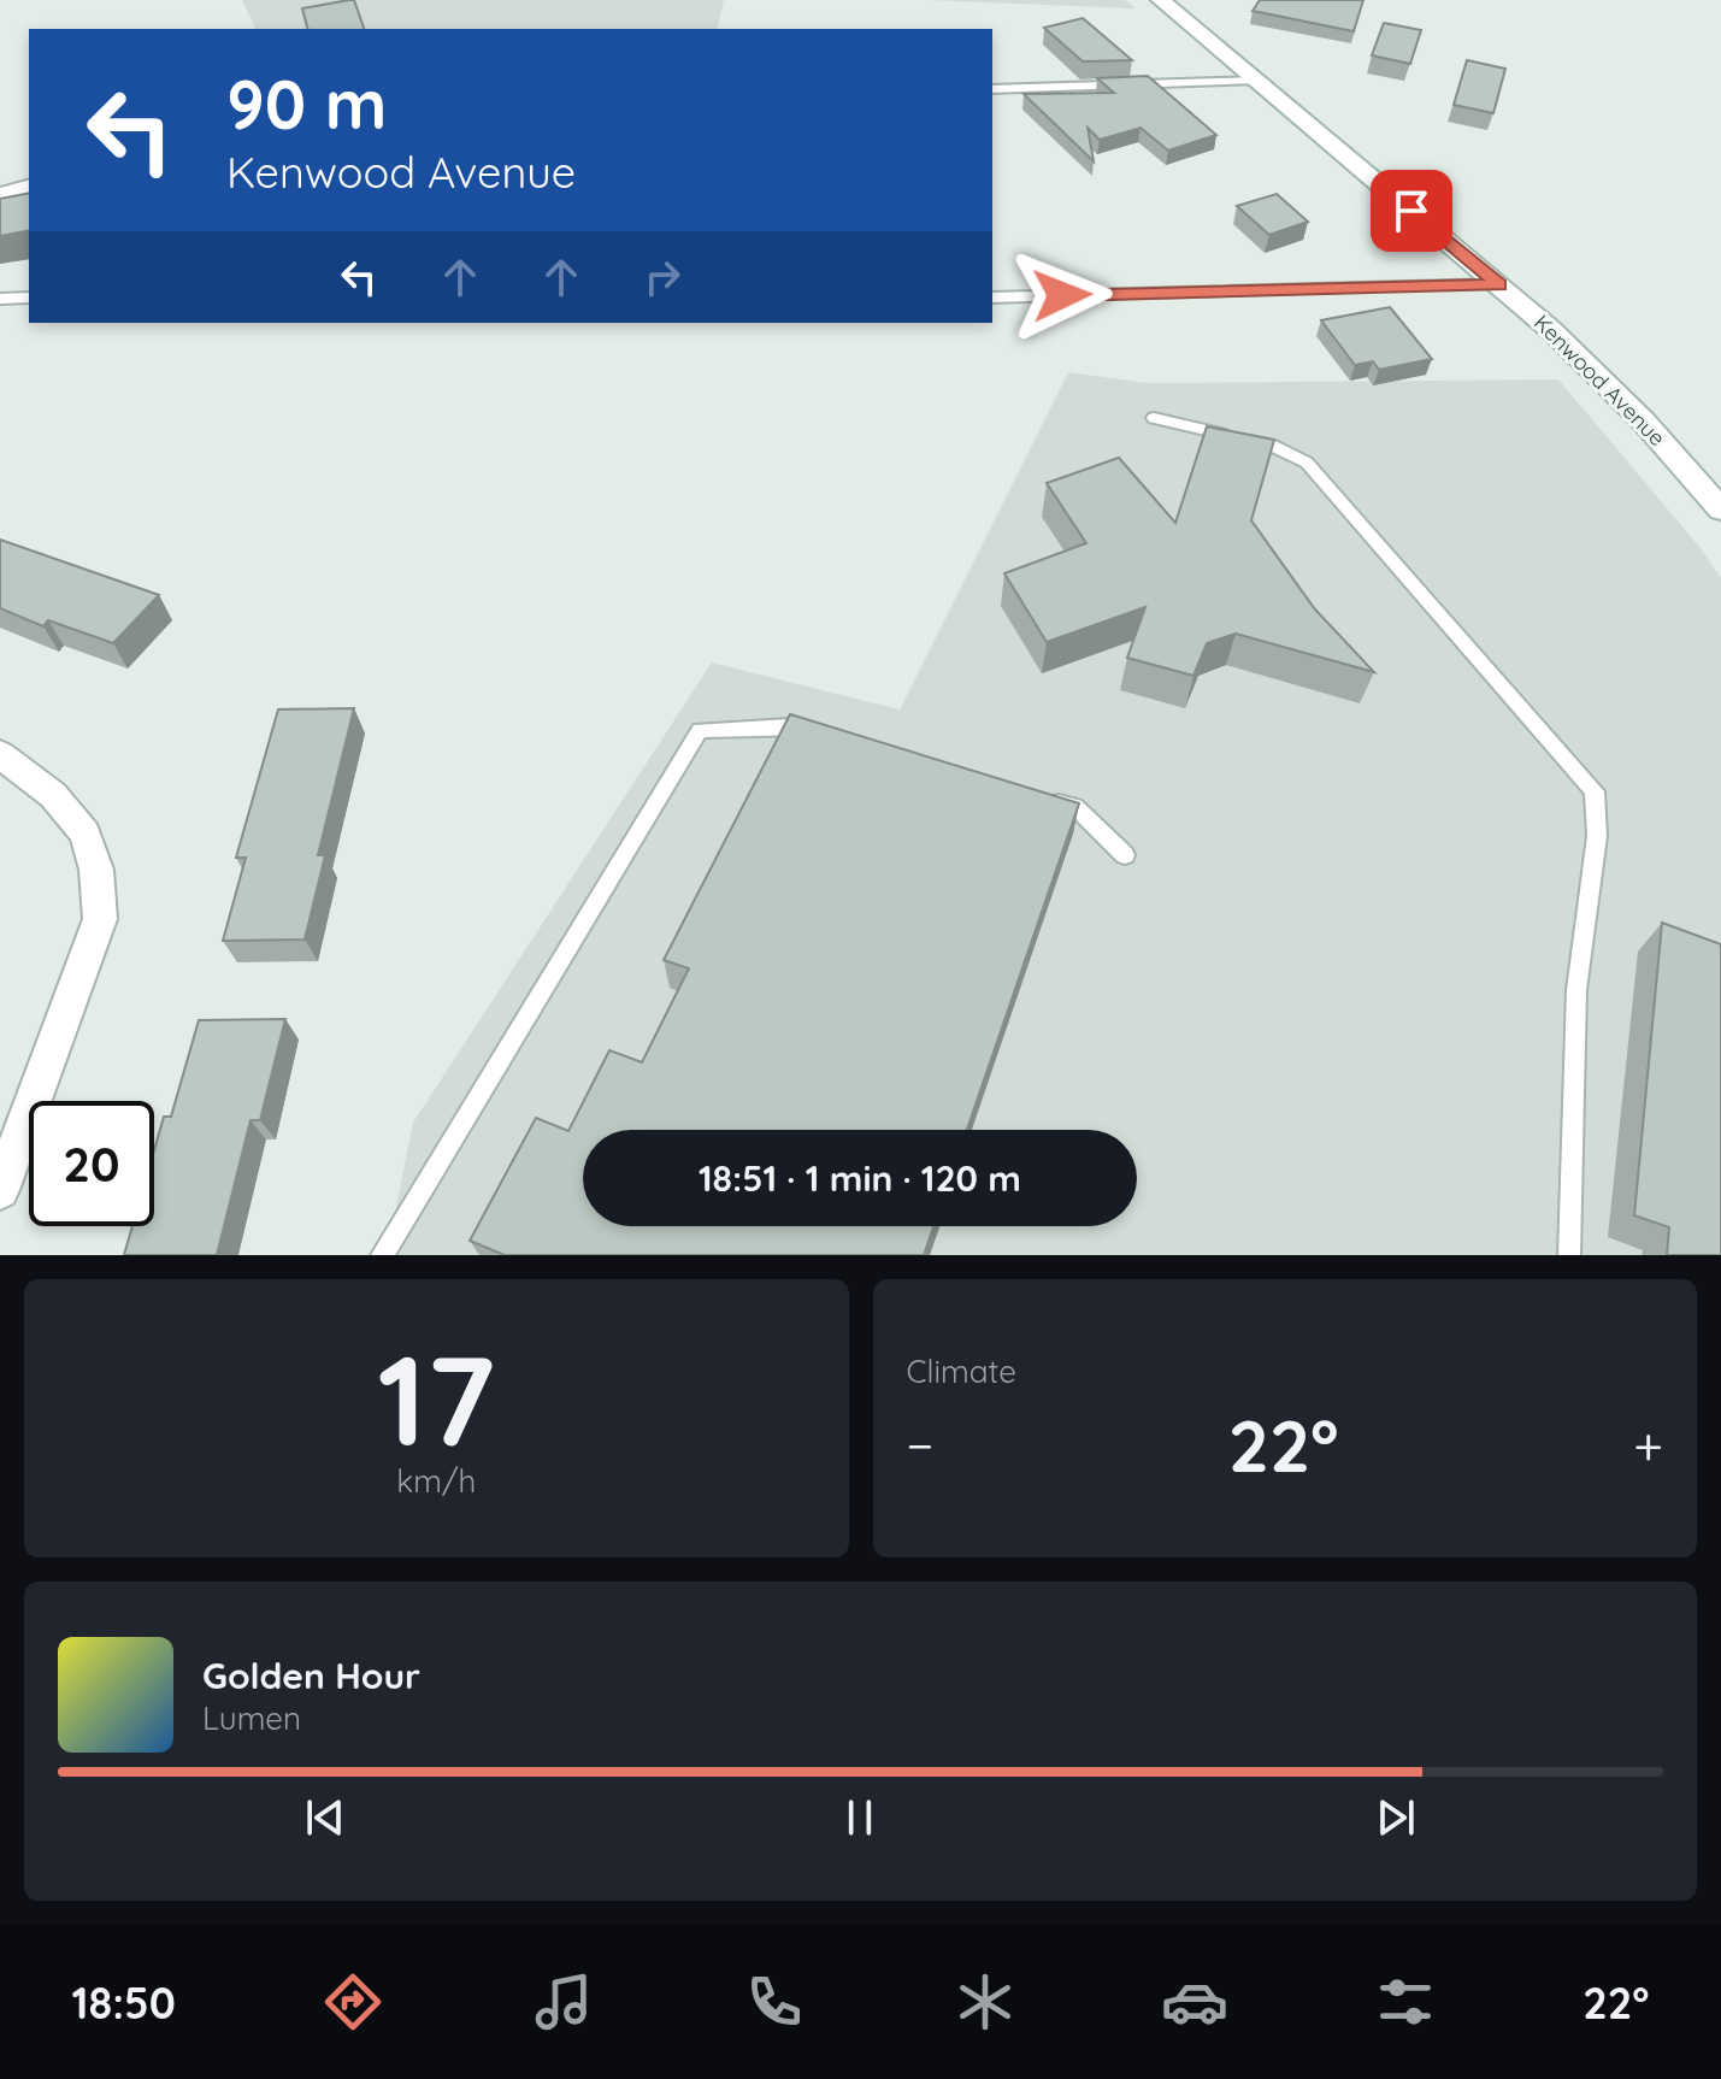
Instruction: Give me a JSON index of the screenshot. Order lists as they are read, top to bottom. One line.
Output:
{"streets":{"main road":["Kenwood Avenue"]},"page":{"turn":["90 m","Kenwood Avenue"],"limit":"20","trip":"18:51 · 1 min · 120 m","tile":[["17","km/h"],"Climate"],"heat":["−","22°","+"],"song":["Golden Hour","Lumen"],"tabs":["18:50","22°"]}}
